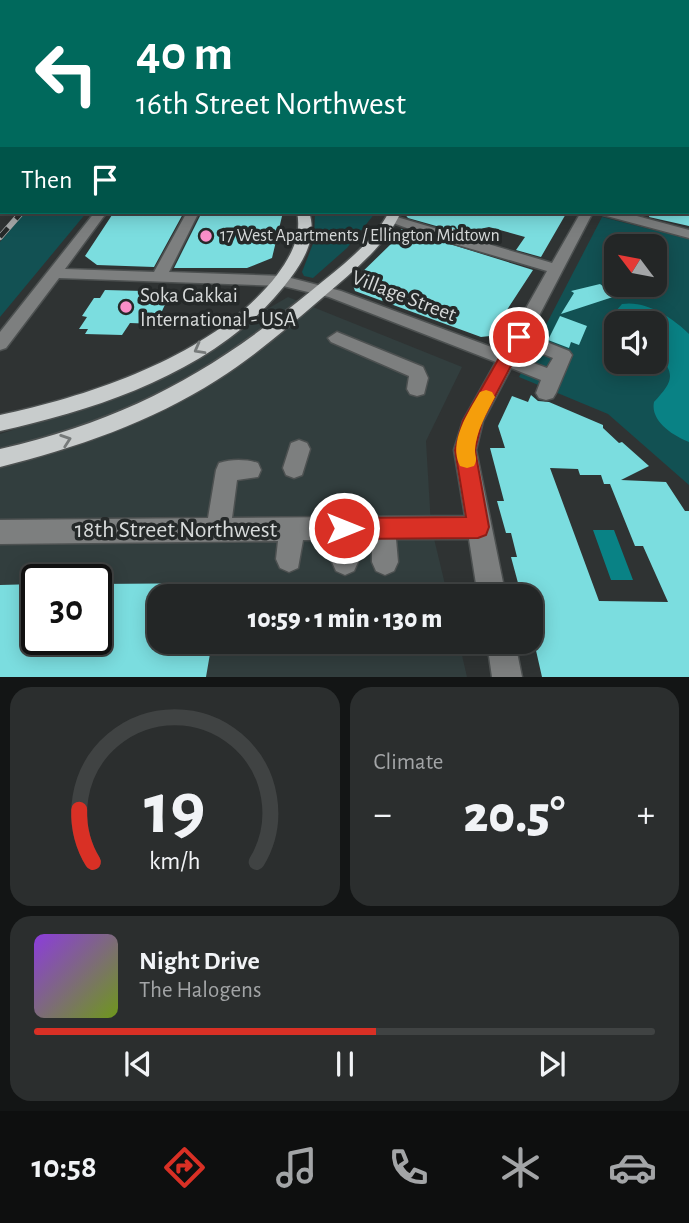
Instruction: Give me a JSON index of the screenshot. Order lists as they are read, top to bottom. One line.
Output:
{"streets":{"street":["Village Street","18th Street Northwest"]},"places":["17 West Apartments / Ellington Midtown","Soka Gakkai International - USA"],"north":"top left","page":{"turn":["40 m","16th Street Northwest"],"then":"Then","limit":"30","trip":"10:59 · 1 min · 130 m","tile":"Climate","heat":["−","20.5°","+"],"song":["Night Drive","The Halogens"],"tabs":"10:58","gauge":["19","km/h"]}}
